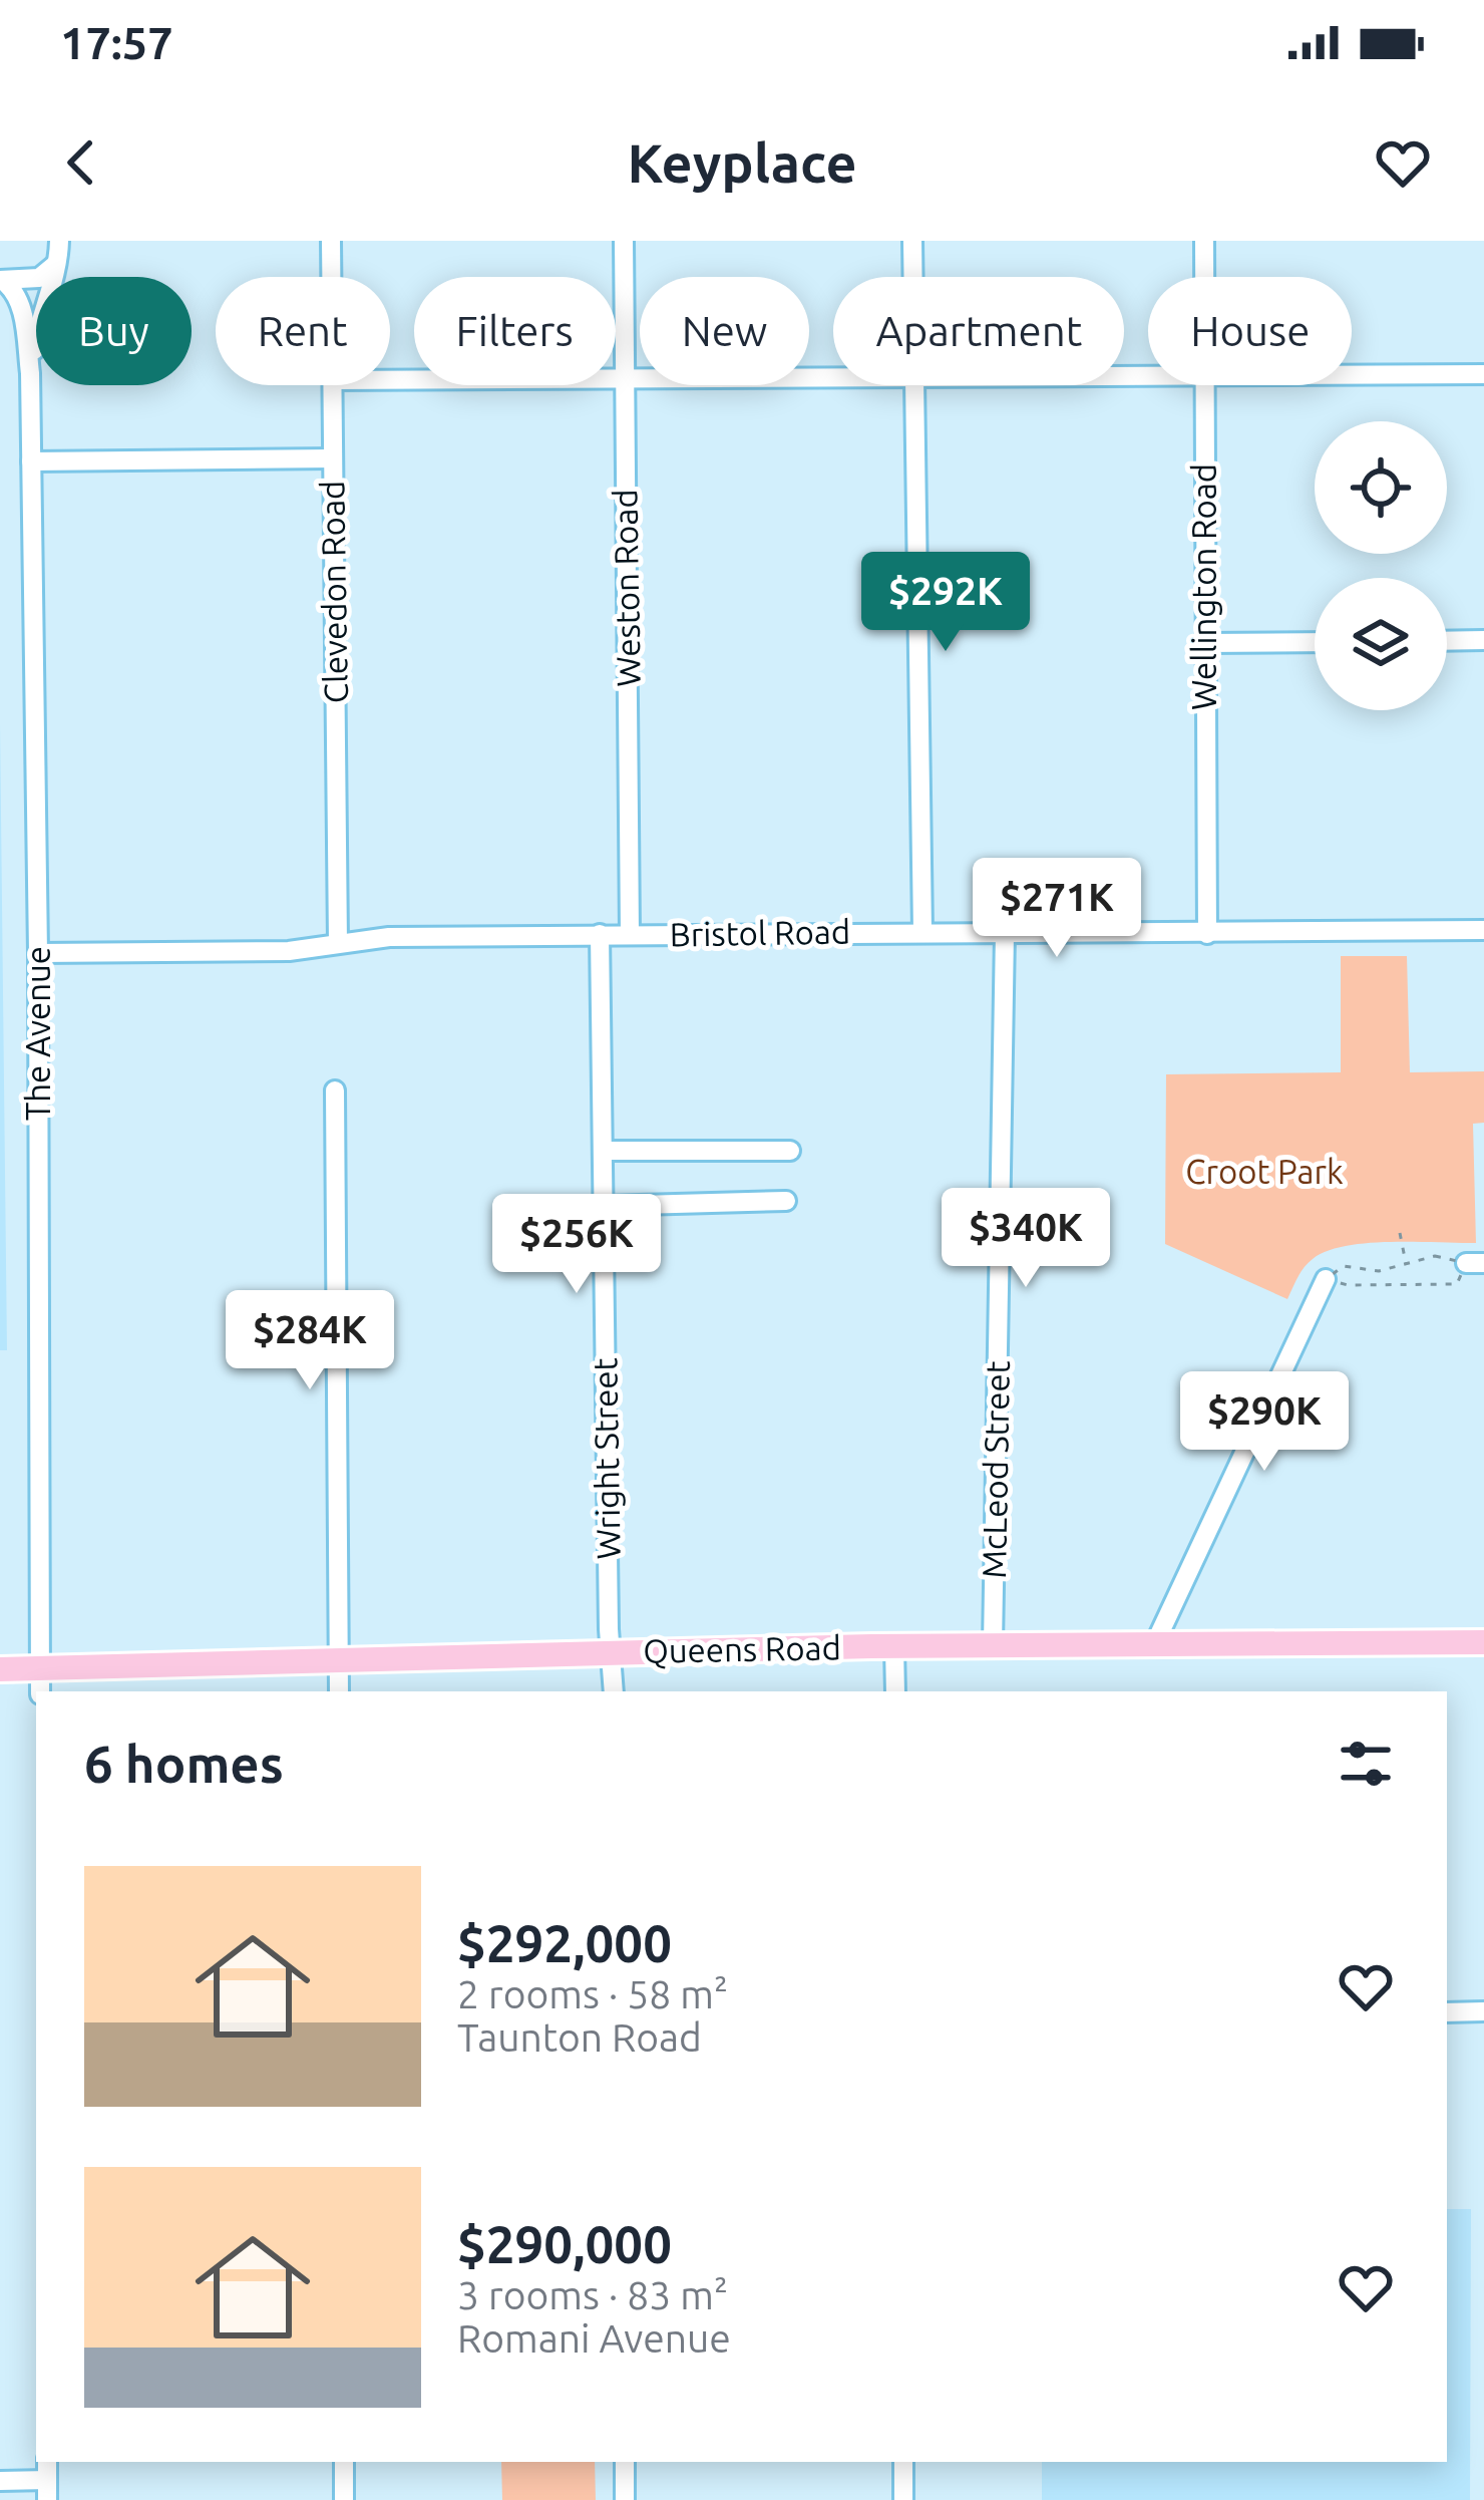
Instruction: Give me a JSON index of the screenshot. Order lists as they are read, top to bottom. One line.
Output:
{"streets":{"main road":["Queens Road"],"street":["Wellington Road","Weston Road","Clevedon Road","Bristol Road","The Avenue","Wright Street","McLeod Street"]},"crossings":[["Wellington Road","Bristol Road"],["Weston Road","Bristol Road"],["Clevedon Road","Bristol Road"],["Bristol Road","The Avenue"],["Bristol Road","Wright Street"],["Bristol Road","McLeod Street"],["The Avenue","Queens Road"],["Wright Street","Queens Road"],["McLeod Street","Queens Road"]],"parks":["Croot Park"],"page":{"status":"17:57","header":"Keyplace","chip":["Buy","Rent","Filters","New","Apartment","House"],"price":["$292K","$271K","$340K","$256K","$284K","$290K"],"heading":"6 homes","list":[{"name":"$292,000","note":"2 rooms · 58 m² · Taunton Road"},{"name":"$290,000","note":"3 rooms · 83 m² · Romani Avenue"}]}}
